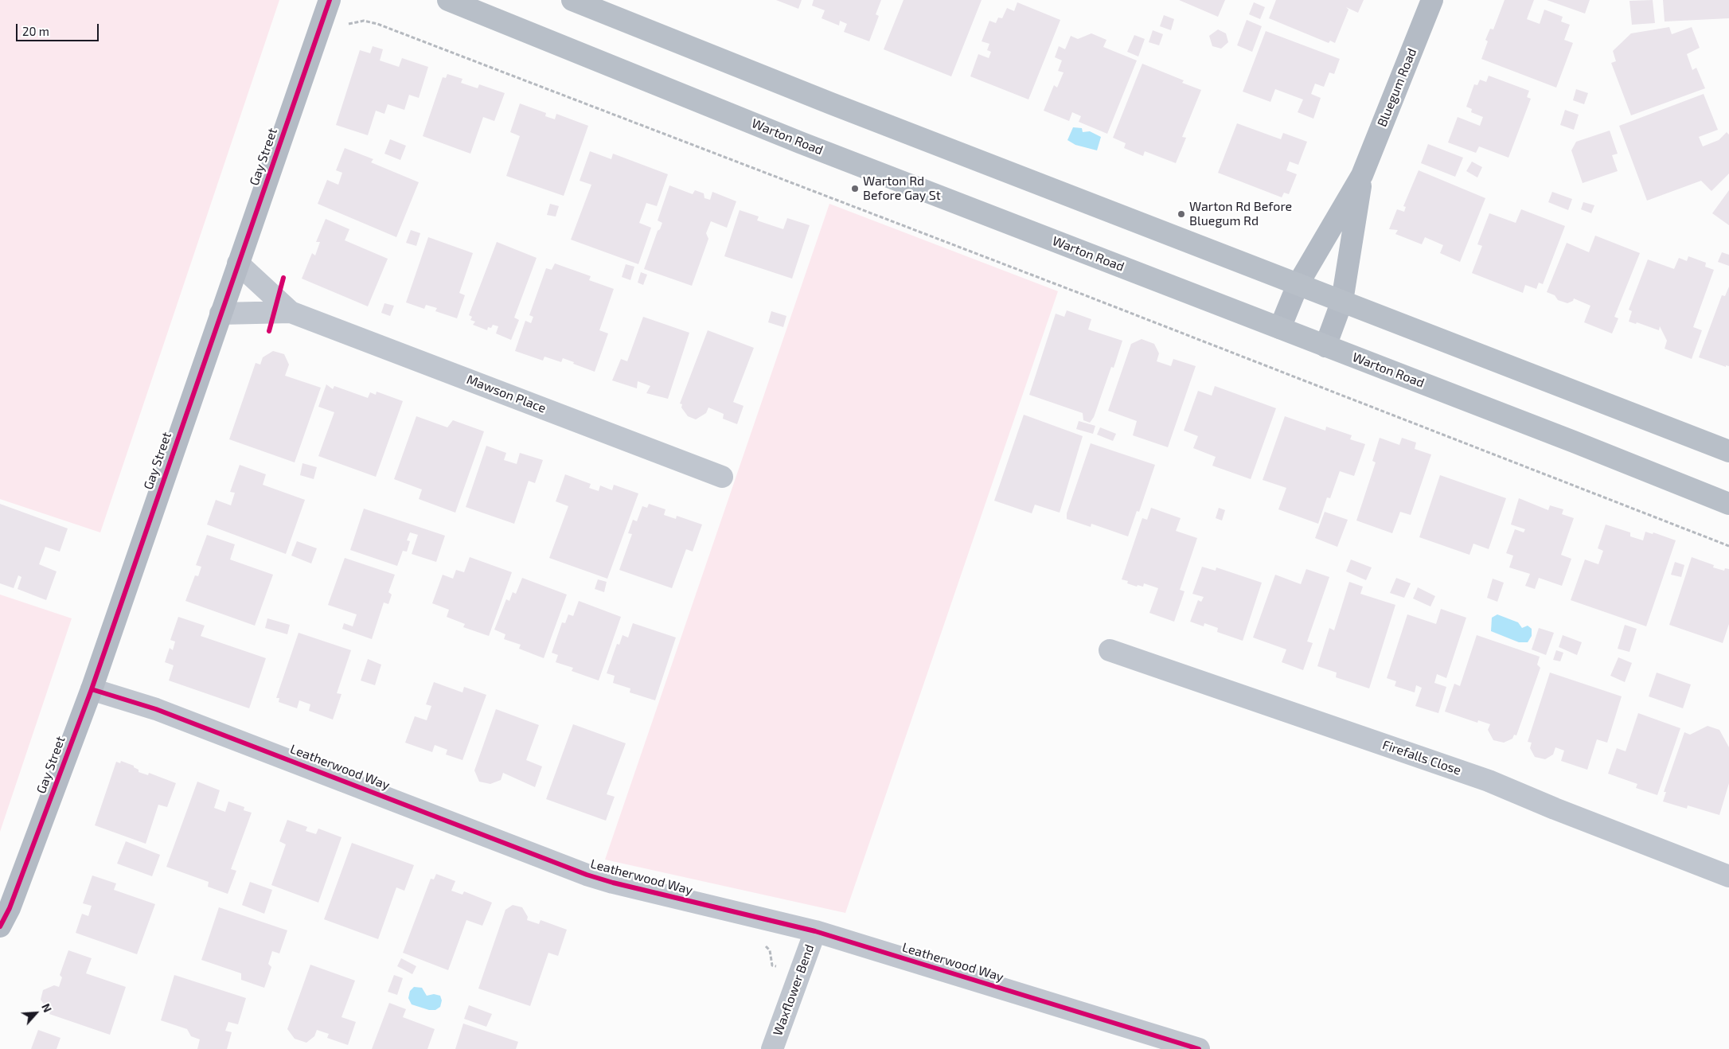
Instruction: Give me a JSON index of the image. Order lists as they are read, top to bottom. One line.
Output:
{"streets":{"main road":["Warton Road"],"street":["Bluegum Road","Gay Street","Mawson Place","Firefalls Close","Leatherwood Way","Waxflower Bend"]},"crossings":[["Bluegum Road","Warton Road"],["Gay Street","Mawson Place"],["Gay Street","Leatherwood Way"],["Leatherwood Way","Waxflower Bend"]],"places":["Warton Rd Before Gay St","Warton Rd Before Bluegum Rd"],"scale_bar":"20 m","north":"top right"}
